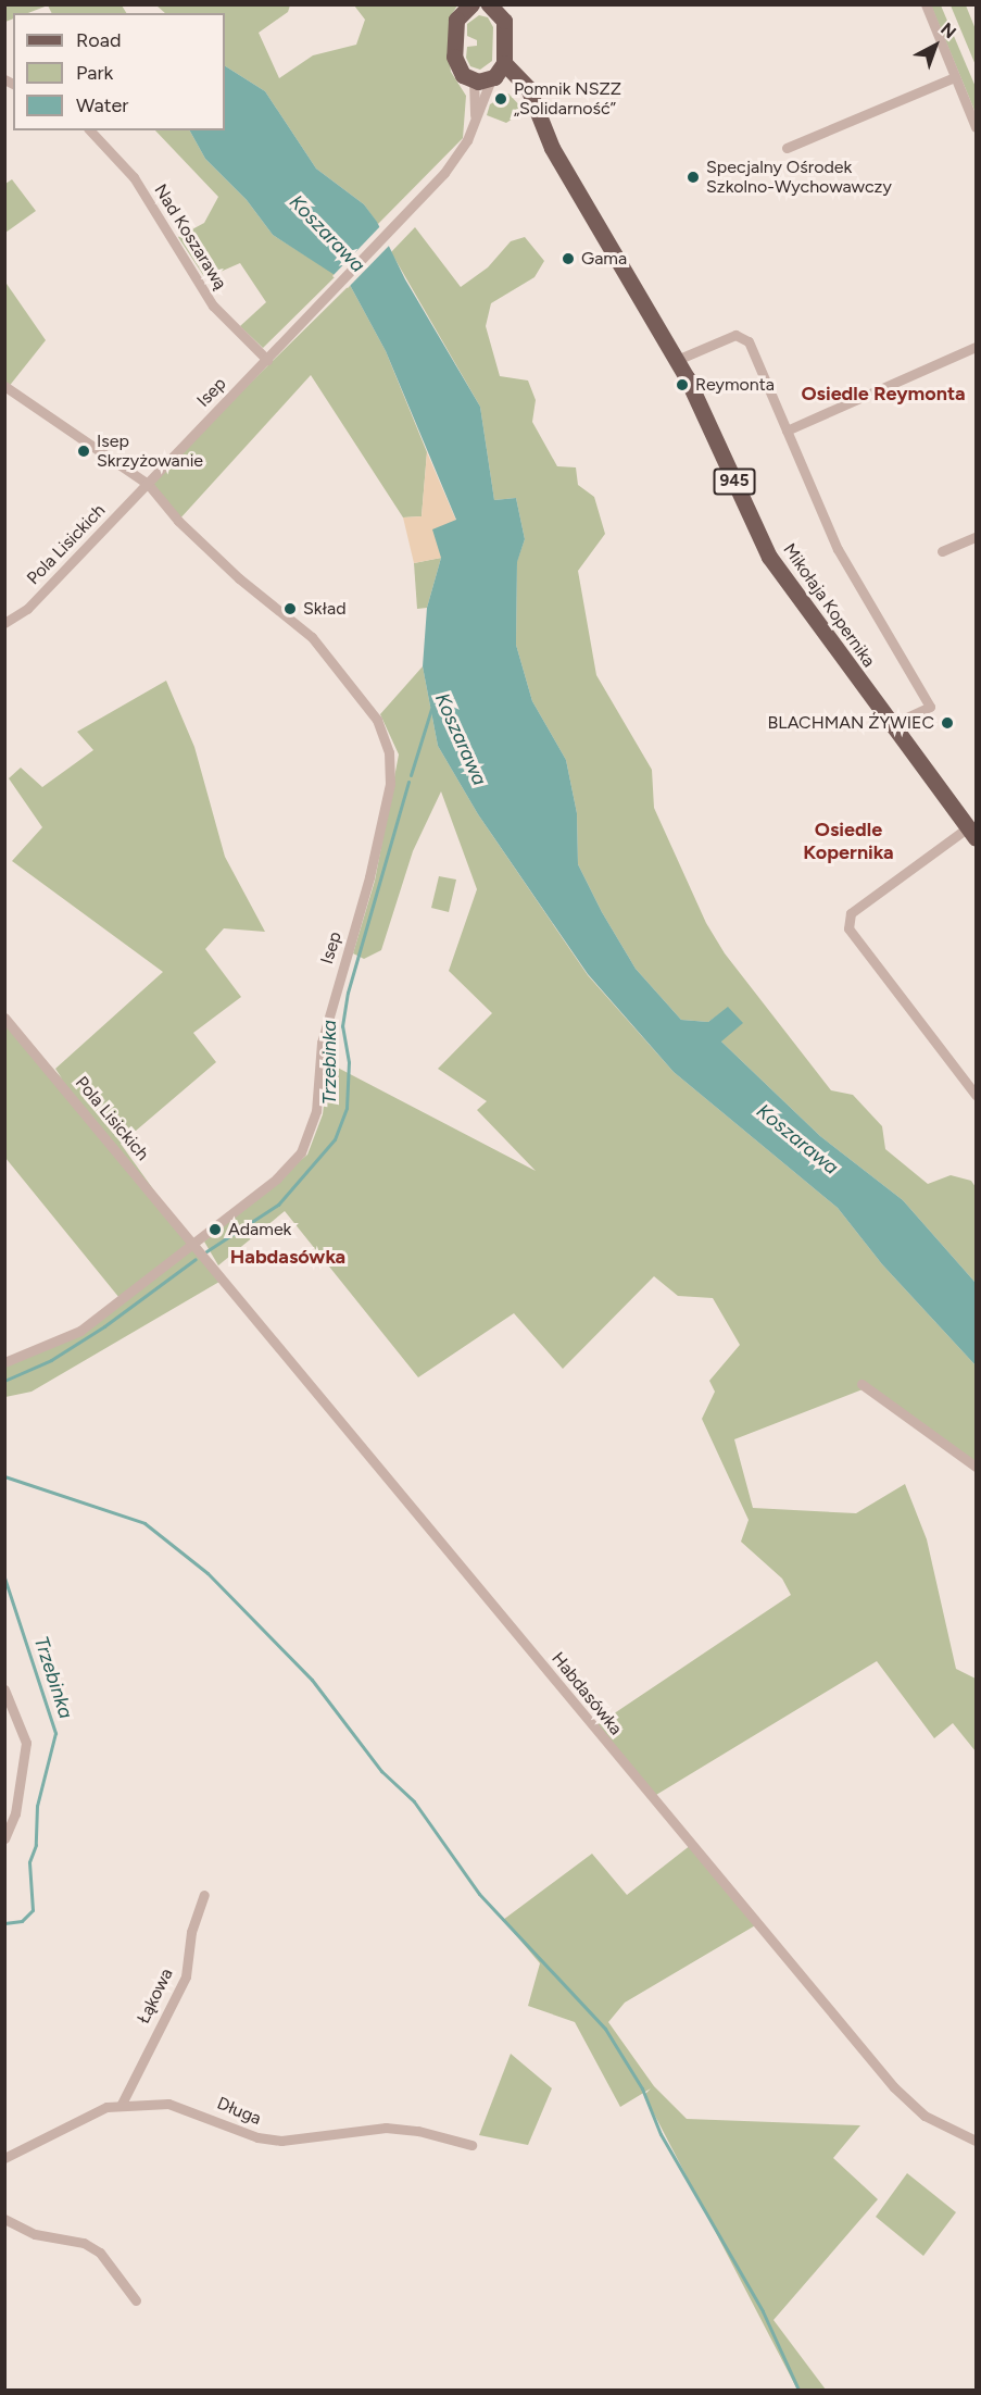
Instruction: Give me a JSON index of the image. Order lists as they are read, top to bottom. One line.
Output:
{"streets":{"main road":["945","Mikołaja Kopernika"],"street":["Nad Koszarawą","Isep","Pola Lisickich","Habdasówka","Łąkowa","Długa"]},"crossings":[["Nad Koszarawą","Isep"],["Isep","Pola Lisickich"],["Isep","Habdasówka"],["Pola Lisickich","Habdasówka"],["Łąkowa","Długa"]],"districts":["Osiedle Reymonta","Osiedle Kopernika","Habdasówka"],"water":["Koszarawa","Trzebinka"],"places":["Pomnik NSZZ „Solidarność”","Specjalny Ośrodek Szkolno-Wychowawczy","Gama","Reymonta","Isep Skrzyżowanie","Skład","BLACHMAN ŻYWIEC","Adamek"],"legend":["Road","Park","Water"],"north":"top right"}
